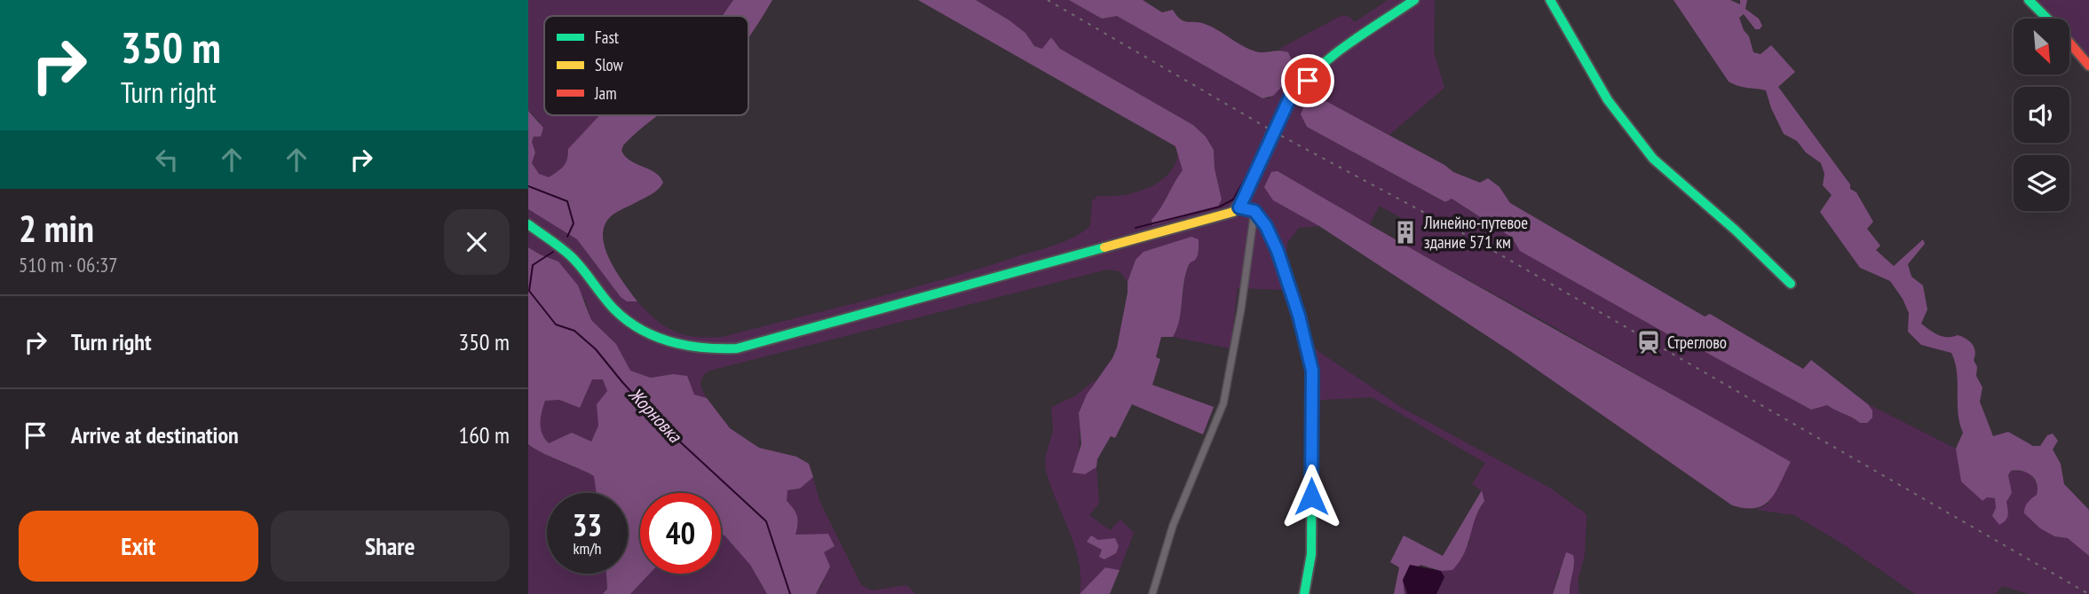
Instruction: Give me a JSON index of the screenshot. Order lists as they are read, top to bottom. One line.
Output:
{"water":["Жорновка"],"places":{"building":["Линейно-путевое здание 571 км"],"station":["Стреглово"]},"legend":["Fast","Slow","Jam"],"north":"bottom right","page":{"turn":["350 m","Turn right"],"heading":["2 min","510 m · 06:37"],"list":[{"name":"Turn right","value":"350 m"},{"name":"Arrive at destination","value":"160 m"}],"speed":"33 km/h","limit":"40","buttons":["Exit","Share"]}}
